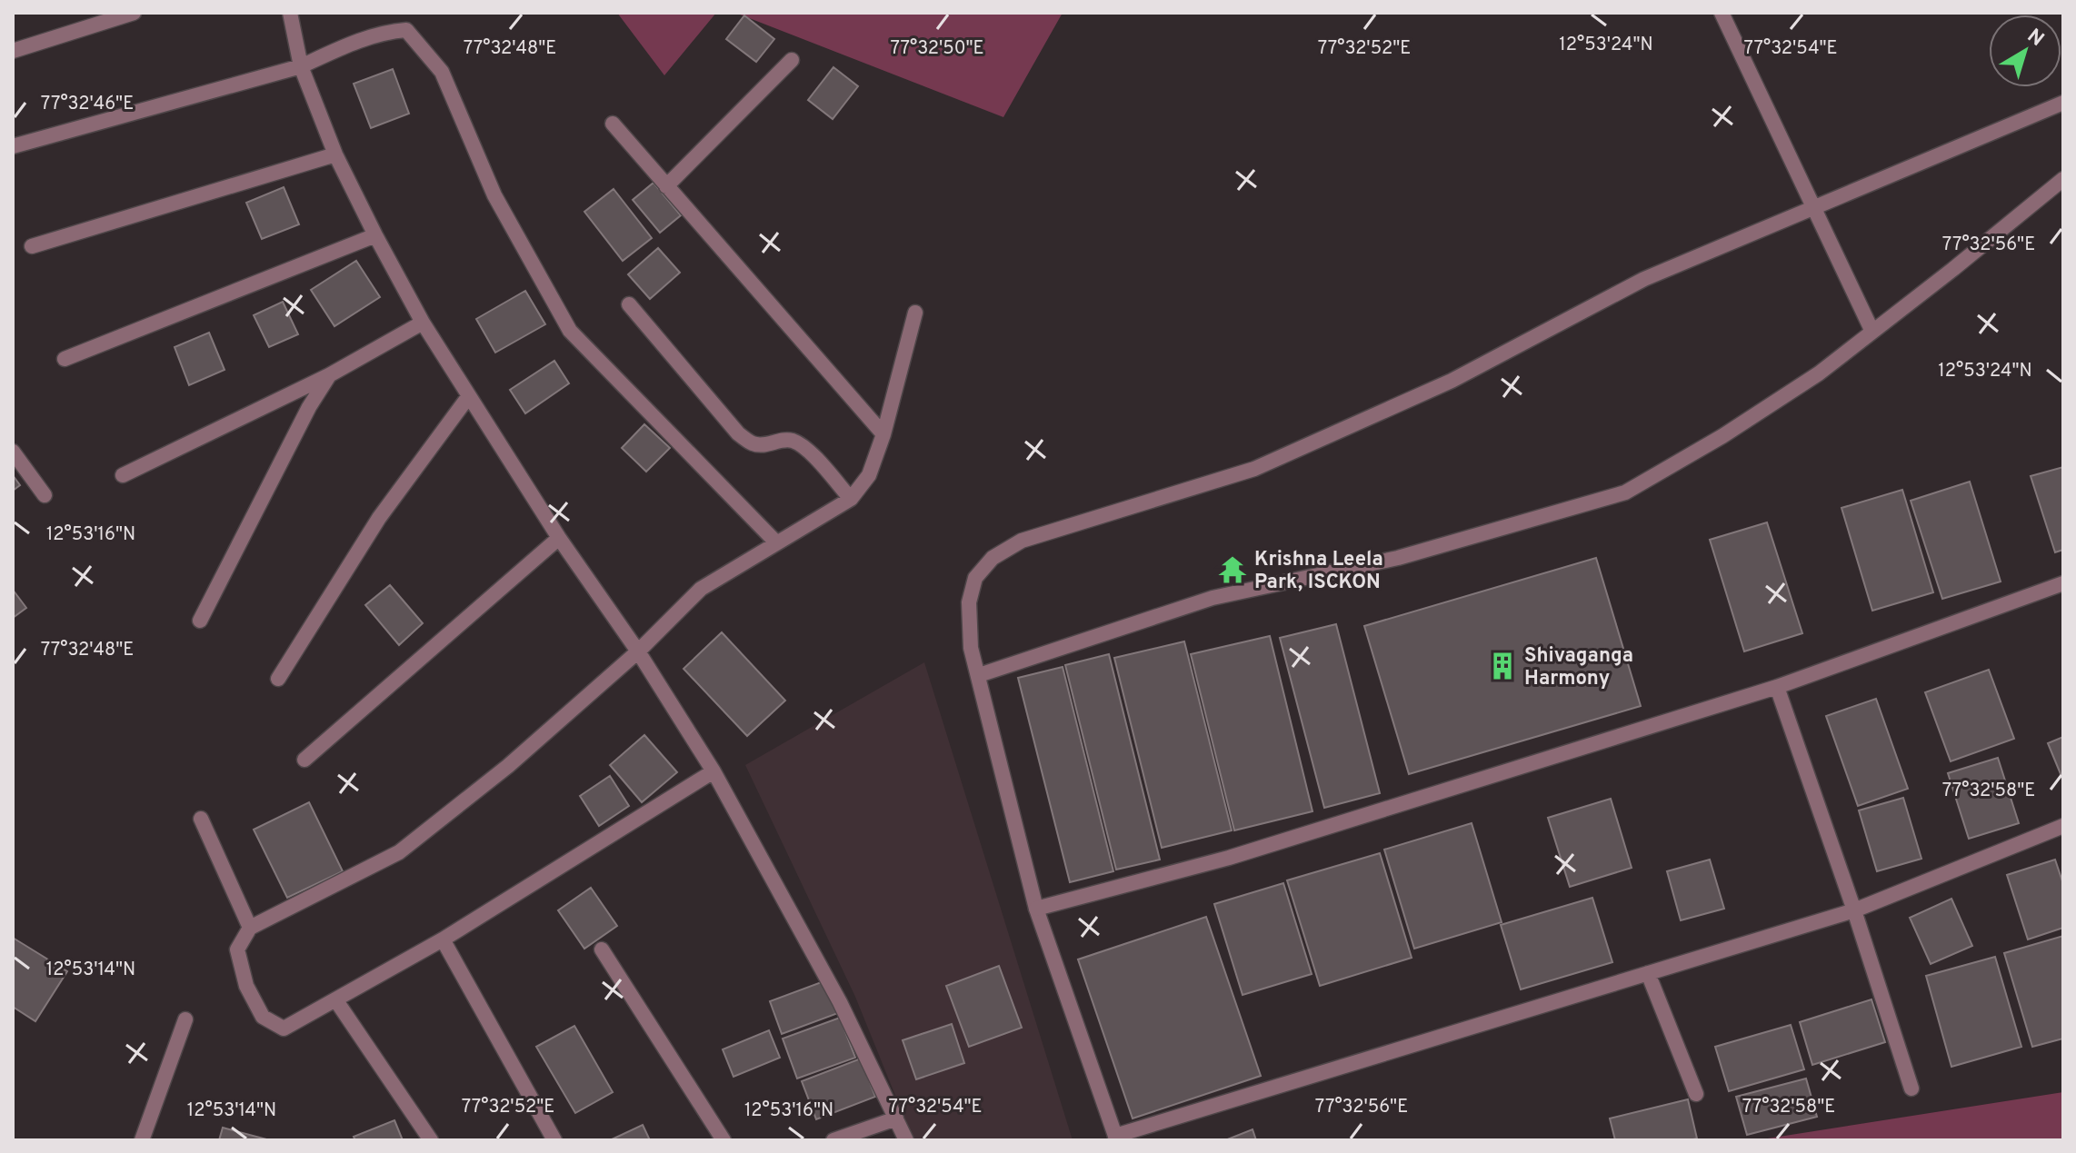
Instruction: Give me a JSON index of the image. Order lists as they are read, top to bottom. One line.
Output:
{"places":{"temple":["Krishna Leela Park, ISCKON"],"building":["Shivaganga Harmony"]},"north":"top right","coordinates":["12°53'24\"N","77°32'48\"E","77°32'50\"E","77°32'52\"E","77°32'54\"E","77°32'46\"E","77°32'56\"E","12°53'16\"N","77°32'58\"E","12°53'14\"N"]}
